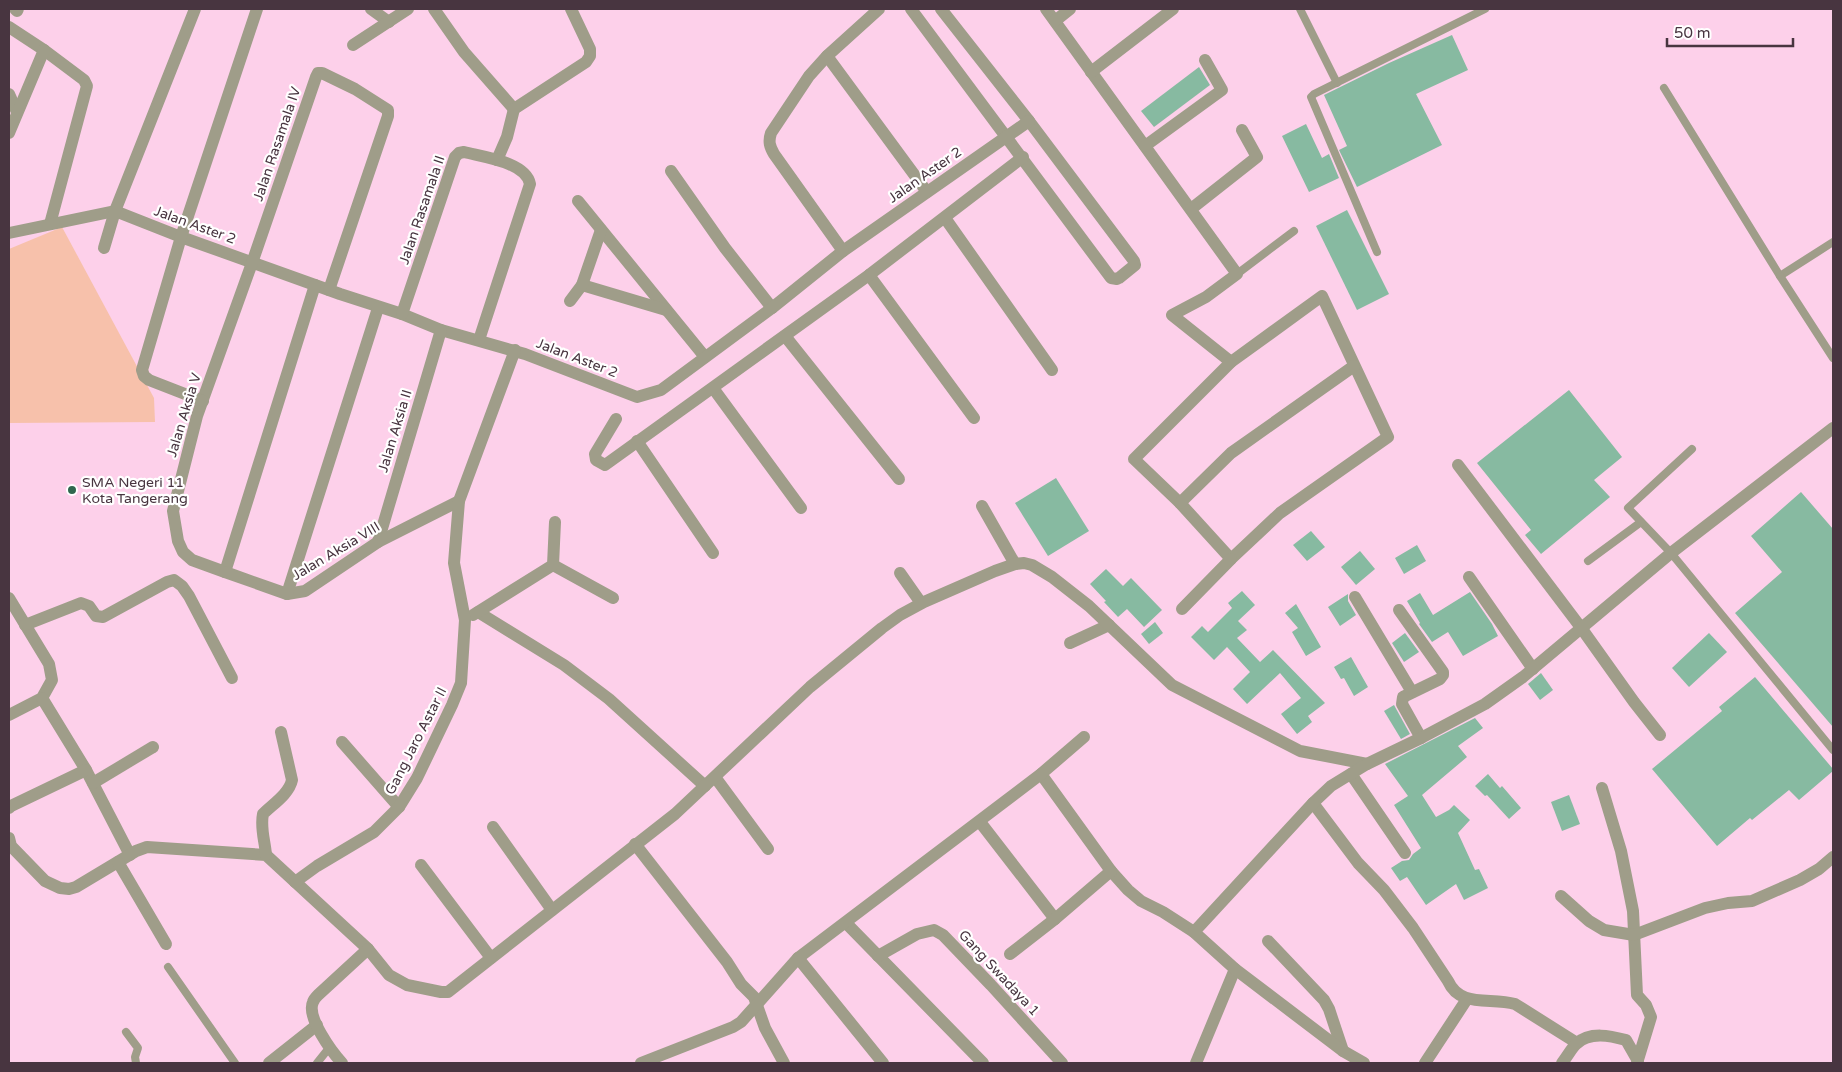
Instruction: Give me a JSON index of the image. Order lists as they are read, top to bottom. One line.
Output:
{"streets":{"street":["Jalan Rasamala IV","Jalan Aster 2","Jalan Rasamala II","Jalan Aksia V","Jalan Aksia II","Jalan Aksia VIII","Gang Jaro Astar II","Gang Swadaya 1"]},"crossings":[["Jalan Rasamala IV","Jalan Aster 2"],["Jalan Rasamala IV","Jalan Aksia V"],["Jalan Aster 2","Jalan Rasamala II"],["Jalan Aster 2","Jalan Aksia V"],["Jalan Aster 2","Jalan Aksia II"],["Jalan Aster 2","Gang Jaro Astar II"],["Jalan Aksia V","Jalan Aksia VIII"],["Jalan Aksia II","Jalan Aksia VIII"],["Jalan Aksia VIII","Gang Jaro Astar II"]],"places":["SMA Negeri 11 Kota Tangerang"],"scale_bar":"50 m"}
